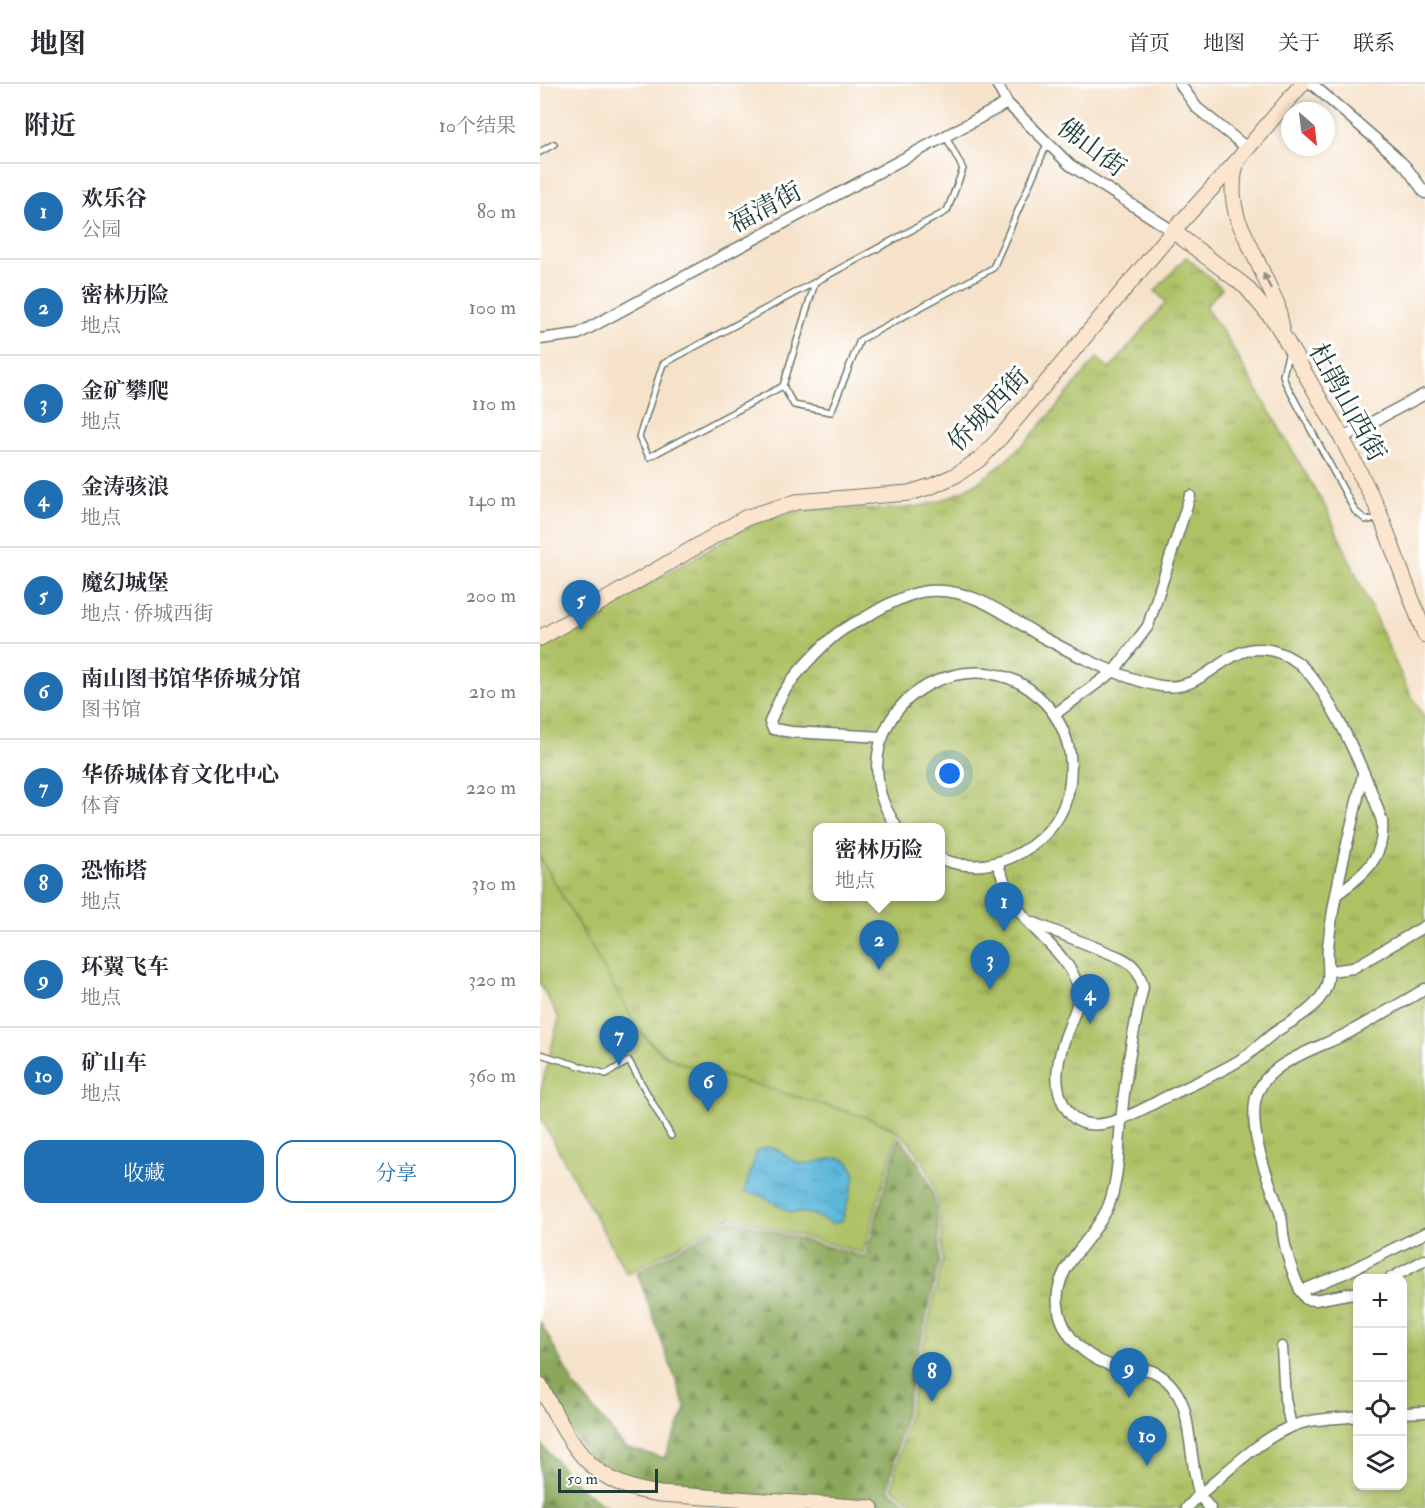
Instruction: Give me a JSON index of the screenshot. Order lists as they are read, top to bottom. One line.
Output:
{"streets":{"street":["佛山街","福清街","杜鹃山西街","侨城西街"]},"crossings":[["佛山街","福清街"],["佛山街","杜鹃山西街"],["佛山街","侨城西街"],["杜鹃山西街","侨城西街"]],"scale_bar":"50 m","north":"bottom right","page":{"header":"地图","nav":["首页","地图","关于","联系"],"heading":["附近","10个结果"],"list":[{"mark":"1","name":"欢乐谷","note":"公园","value":"80 m"},{"mark":"2","name":"密林历险","note":"地点","value":"100 m"},{"mark":"3","name":"金矿攀爬","note":"地点","value":"110 m"},{"mark":"4","name":"金涛骇浪","note":"地点","value":"140 m"},{"mark":"5","name":"魔幻城堡","note":"地点 · 侨城西街","value":"200 m"},{"mark":"6","name":"南山图书馆华侨城分馆","note":"图书馆","value":"210 m"},{"mark":"7","name":"华侨城体育文化中心","note":"体育","value":"220 m"},{"mark":"8","name":"恐怖塔","note":"地点","value":"310 m"},{"mark":"9","name":"环翼飞车","note":"地点","value":"320 m"},{"mark":"10","name":"矿山车","note":"地点","value":"360 m"}],"pins":["5","1","2","3","4","7","6","9","8","10"],"popup":["密林历险","地点"],"buttons":["收藏","分享"],"map_buttons":["+","−"],"scale":"50 m"}}
